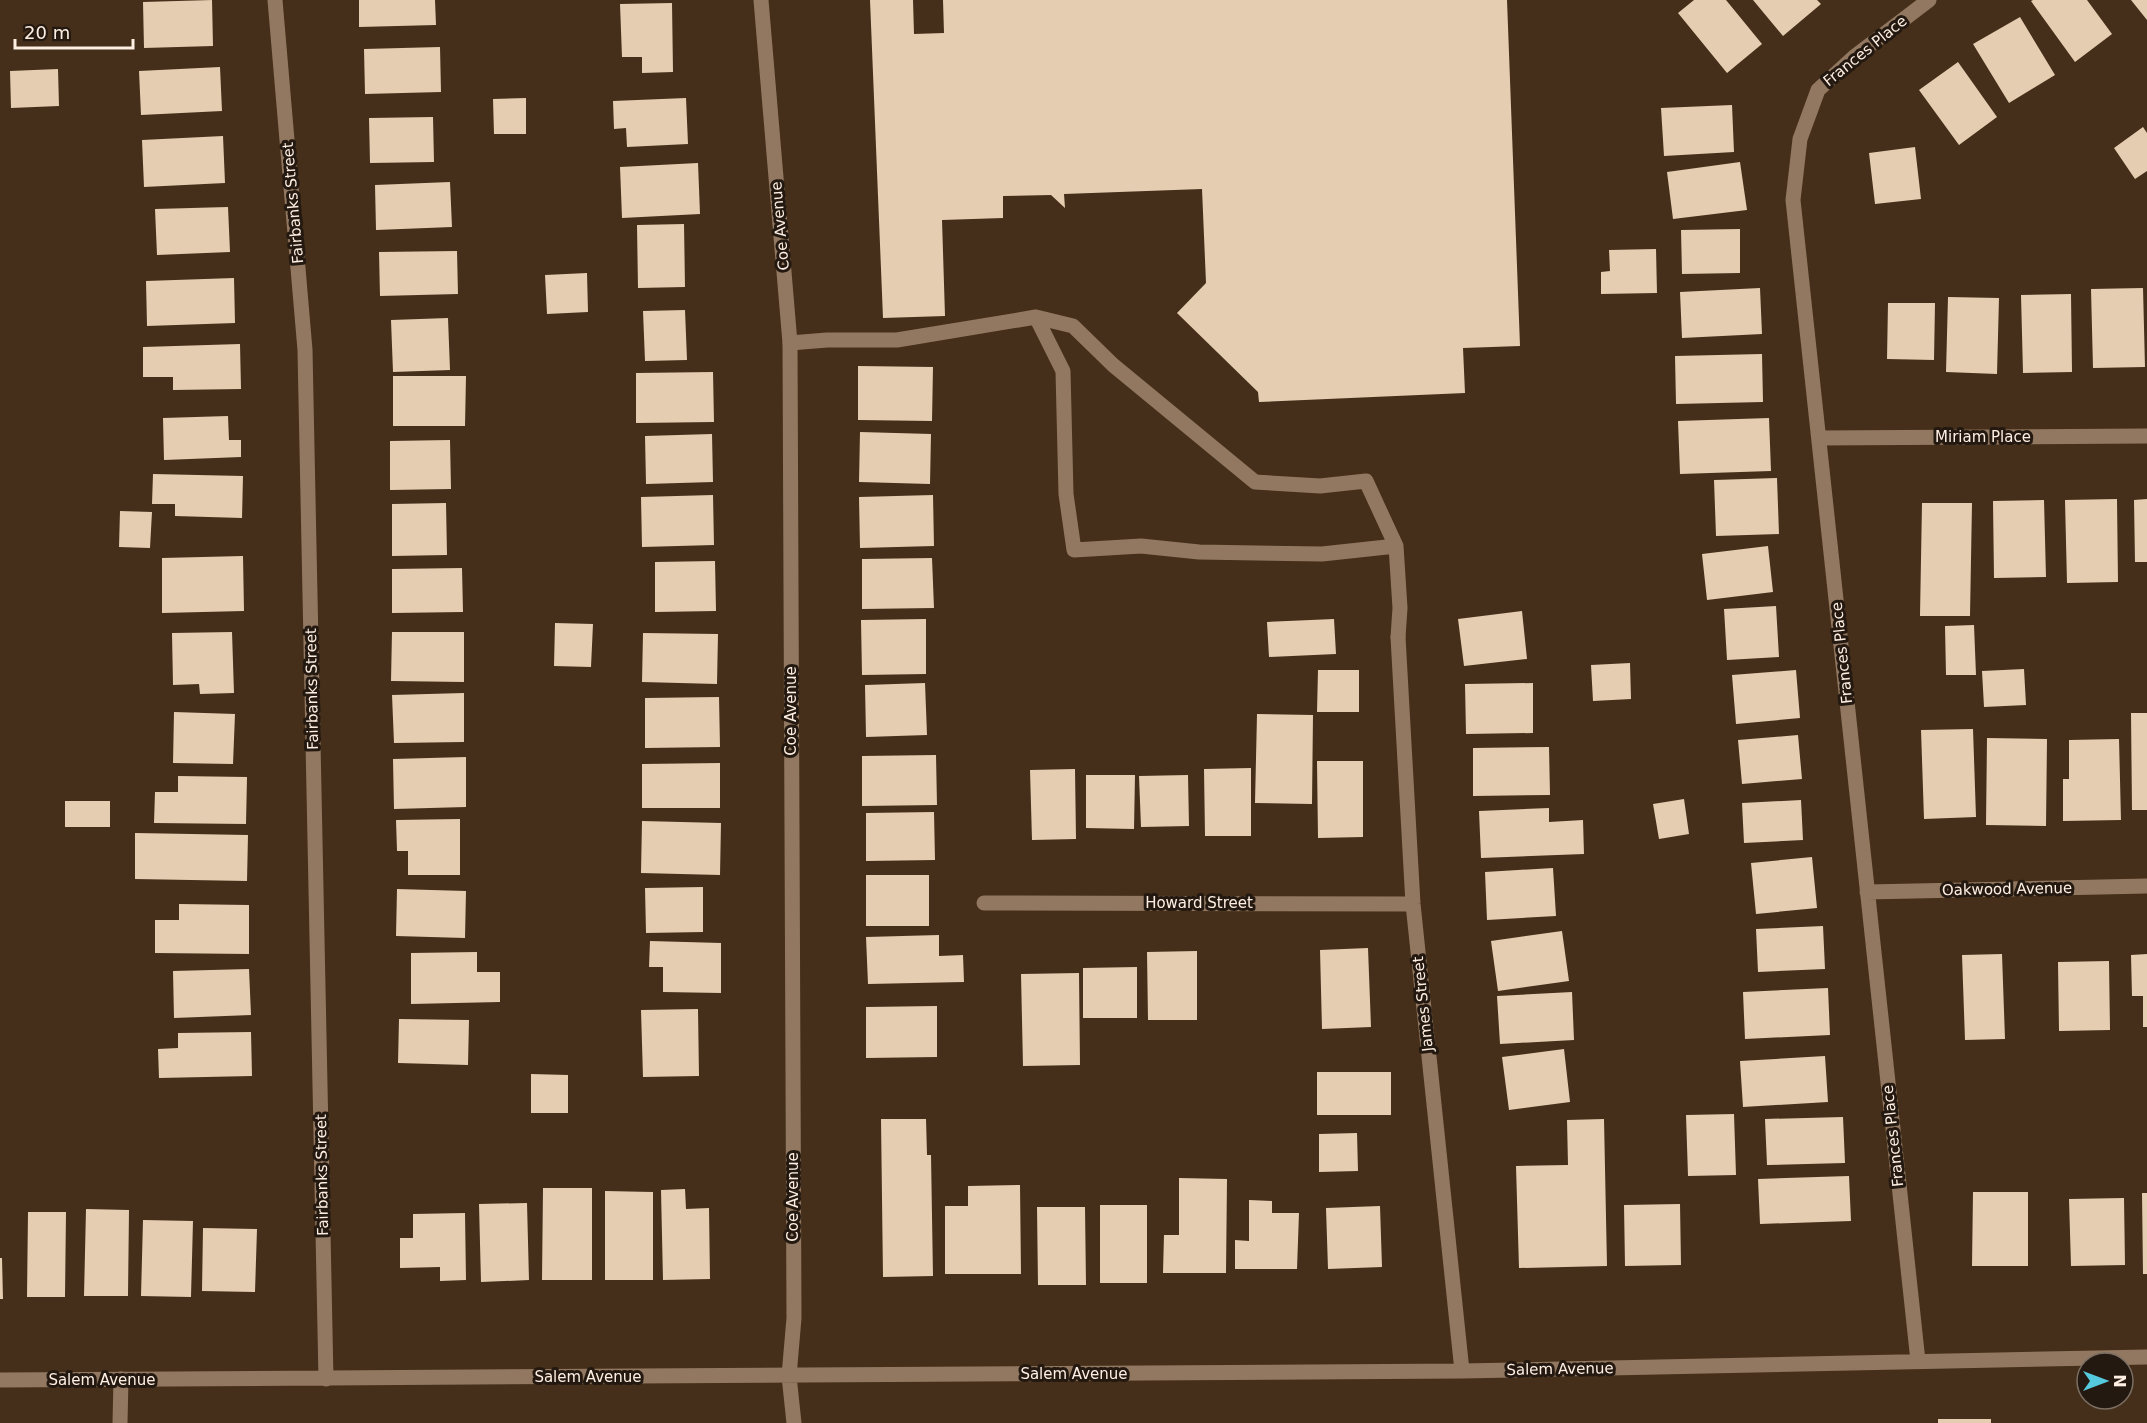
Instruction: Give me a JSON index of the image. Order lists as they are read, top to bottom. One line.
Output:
{"streets":{"street":["Frances Place","Fairbanks Street","Coe Avenue","Miriam Place","Oakwood Avenue","Howard Street","James Street","Salem Avenue"]},"crossings":[["Frances Place","Miriam Place"],["Frances Place","Oakwood Avenue"],["Frances Place","Salem Avenue"],["Fairbanks Street","Salem Avenue"],["Coe Avenue","Salem Avenue"],["Howard Street","James Street"],["James Street","Salem Avenue"]],"scale_bar":"20 m","north":"right"}
